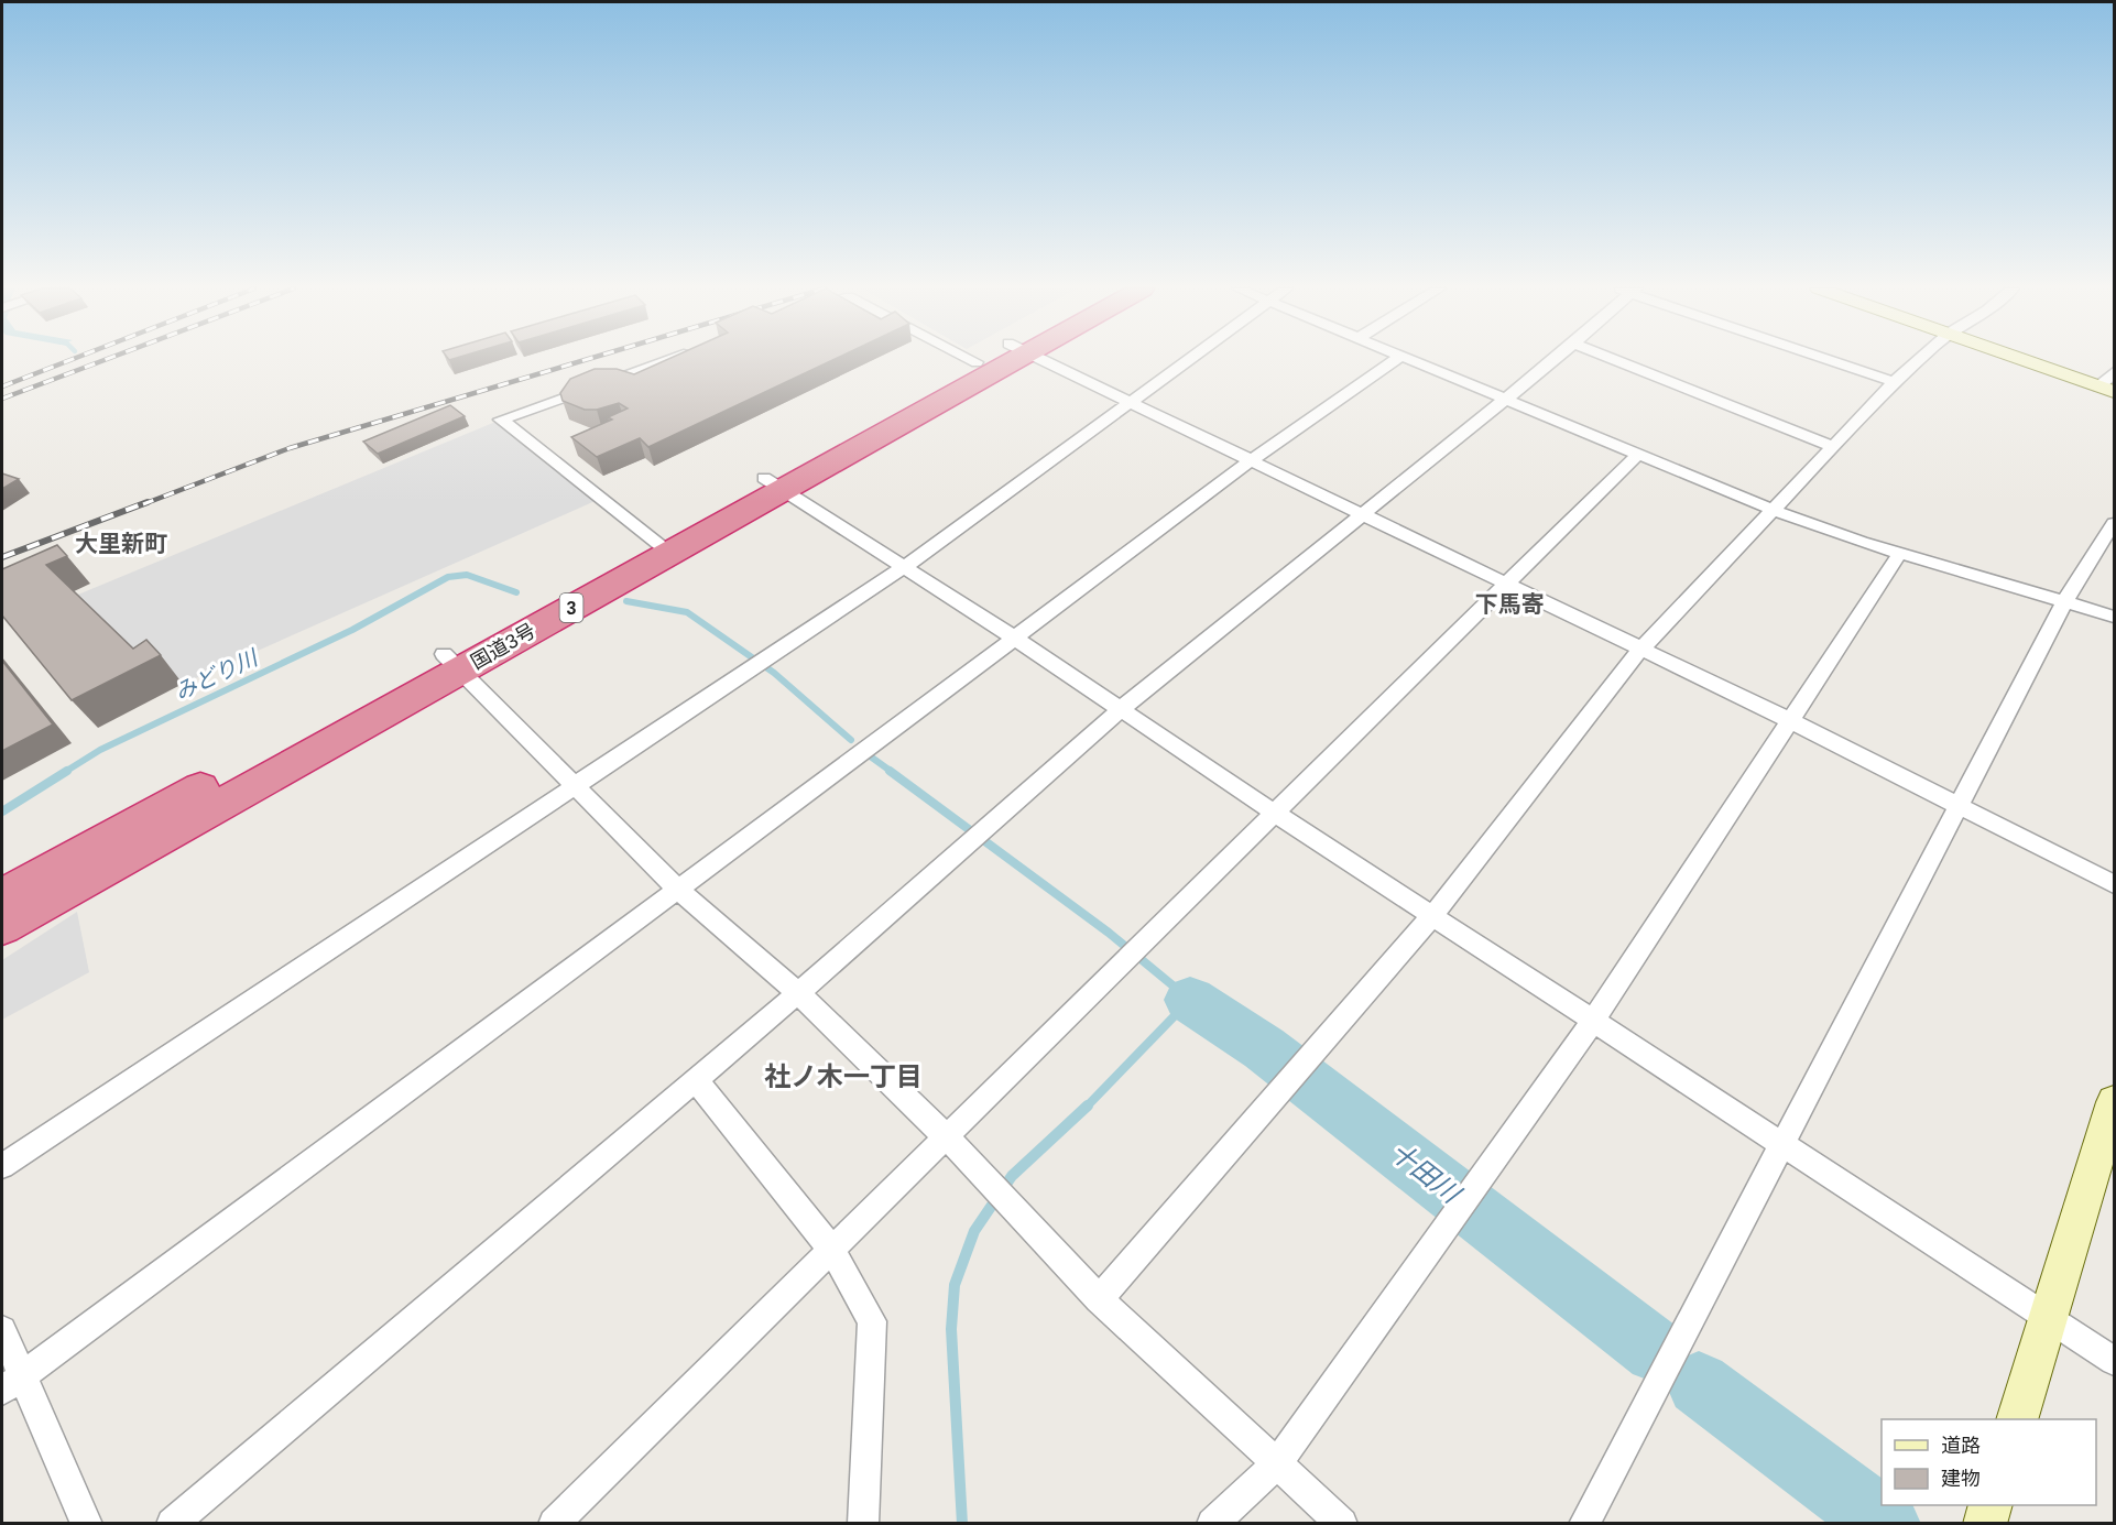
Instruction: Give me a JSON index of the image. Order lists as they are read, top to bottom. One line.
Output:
{"streets":{"highway":["3","国道3号"]},"districts":["大里新町","下馬寄","社ノ木一丁目"],"water":["みどり川","十田川"],"legend":["道路","建物"]}
